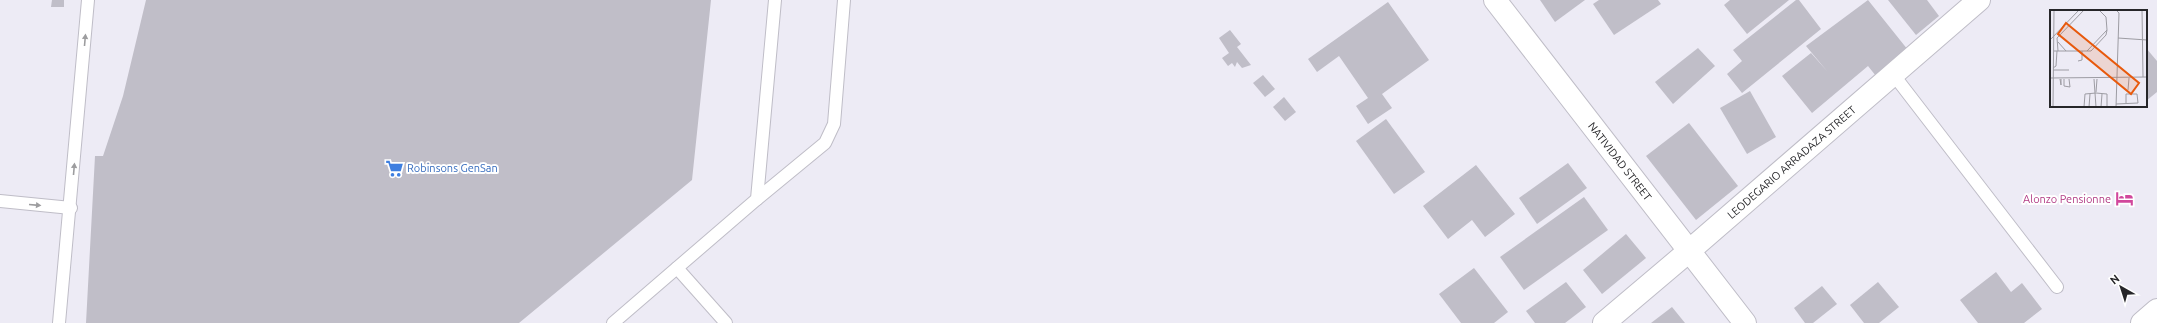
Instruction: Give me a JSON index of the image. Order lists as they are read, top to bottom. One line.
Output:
{"streets":{"street":["NATIVIDAD STREET","LEODEGARIO ARRADAZA STREET"]},"crossings":[["NATIVIDAD STREET","LEODEGARIO ARRADAZA STREET"]],"places":{"supermarket":["Robinsons GenSan"],"hotel":["Alonzo Pensionne"]},"north":"top left"}
